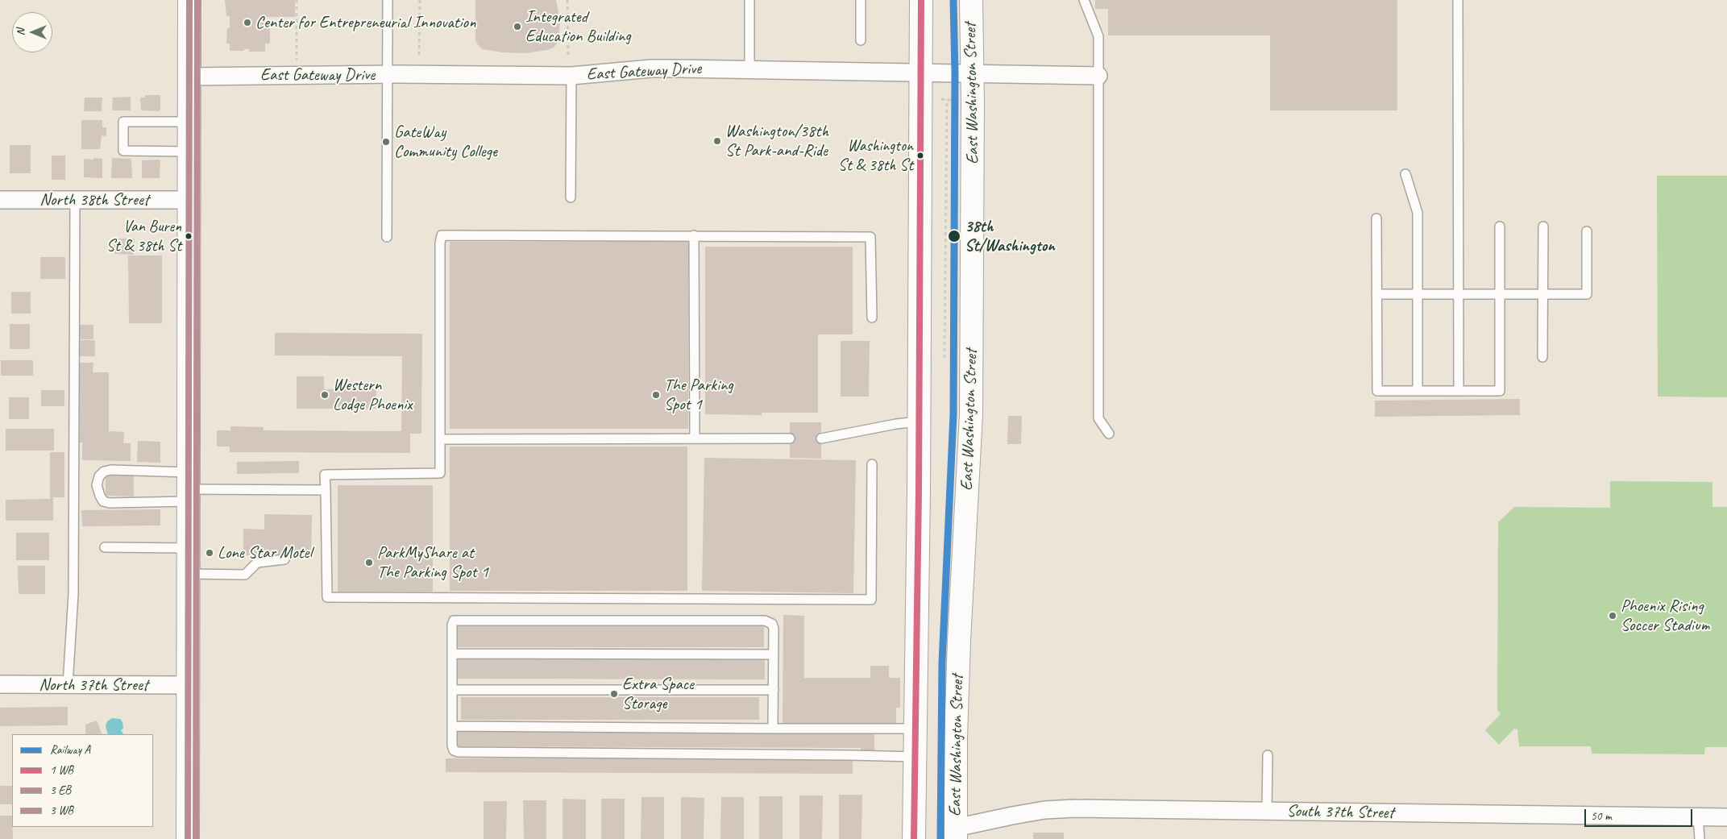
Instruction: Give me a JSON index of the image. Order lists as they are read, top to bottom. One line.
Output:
{"streets":{"main road":["East Washington Street"],"street":["East Gateway Drive","North 38th Street","North 37th Street","South 37th Street"]},"crossings":[["East Gateway Drive","East Washington Street"],["East Washington Street","South 37th Street"]],"places":["Center for Entrepreneurial Innovation","Integrated Education Building","Washington/38th St Park-and-Ride","GateWay Community College","Washington St & 38th St","Van Buren St & 38th St","38th St/Washington","Western Lodge Phoenix","The Parking Spot 1","Lone Star Motel","ParkMyShare at The Parking Spot 1","Phoenix Rising Soccer Stadium","Extra Space Storage"],"lines":["rail line A"],"legend":["Railway A","1 WB","3 EB","3 WB"],"scale_bar":"50 m","north":"left"}
